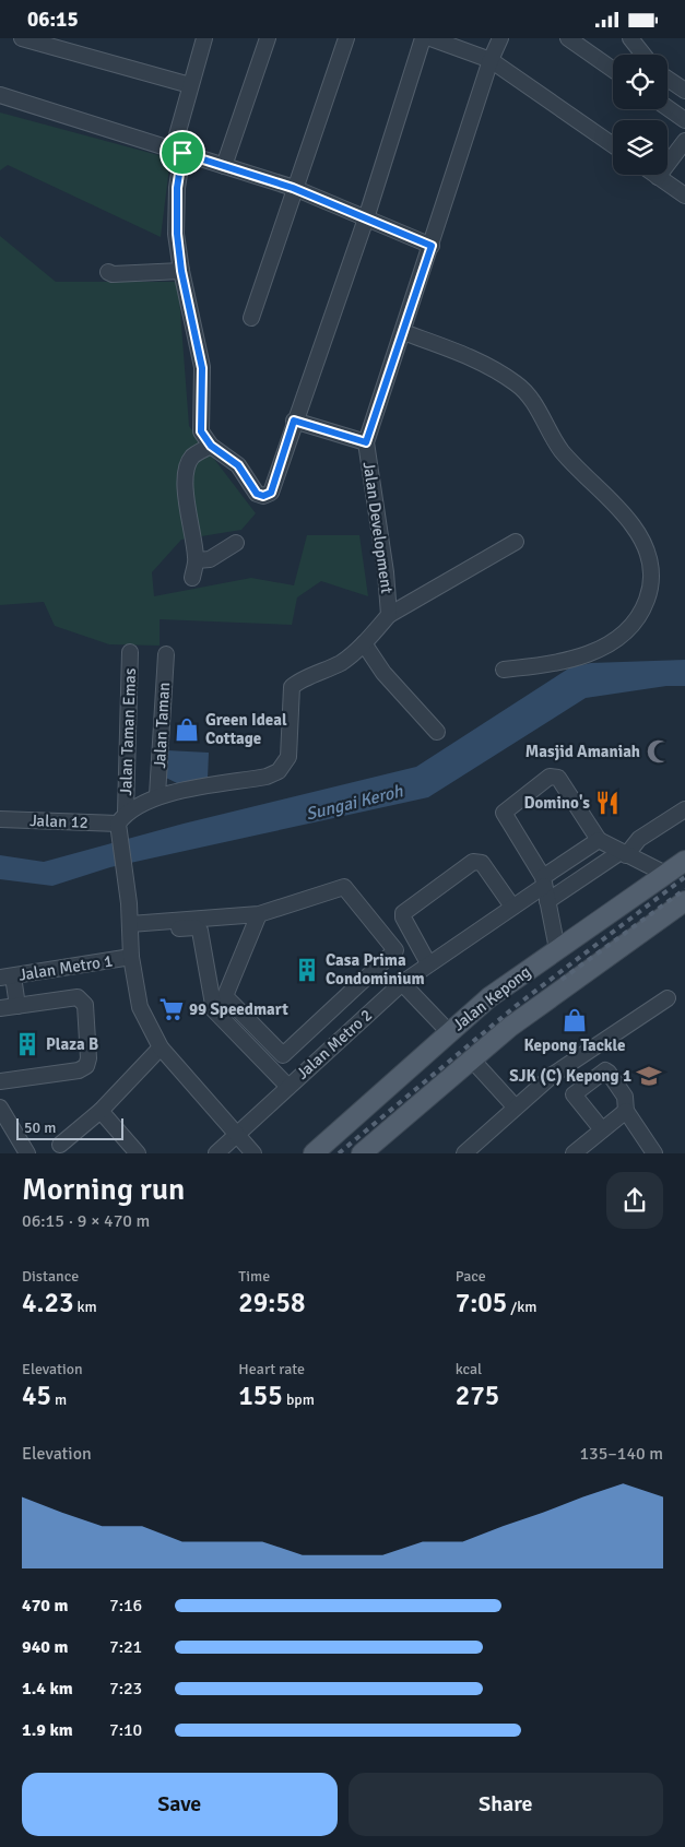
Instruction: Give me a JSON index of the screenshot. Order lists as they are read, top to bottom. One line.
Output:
{"streets":{"main road":["Jalan Kepong"],"street":["Jalan Development","Jalan Taman","Jalan Taman Emas","Jalan 12","Jalan Metro 1","Jalan Metro 2"]},"crossings":[["Jalan Development","Jalan Taman"],["Jalan Development","Jalan Taman Emas"],["Jalan Development","Jalan 12"],["Jalan Taman Emas","Jalan 12"]],"water":["Sungai Keroh"],"places":{"shop":["Green Ideal Cottage","Kepong Tackle"],"mosque":["Masjid Amaniah"],"restaurant":["Domino's"],"building":["Casa Prima Condominium","Plaza B"],"supermarket":["99 Speedmart"],"school or university":["SJK (C) Kepong 1"]},"scale_bar":"50 m","page":{"status":"06:15","scale":"50 m","heading":["Morning run","06:15 · 9 × 470 m"],"stats":[["Distance","4.23 km"],["Time","29:58"],["Pace","7:05 /km"],["Elevation","45 m"],["Heart rate","155 bpm"],["kcal","275"]],"chart":["Elevation","135–140 m"],"list":[{"name":"470 m","note":"7:16"},{"name":"940 m","note":"7:21"},{"name":"1.4 km","note":"7:23"},{"name":"1.9 km","note":"7:10"}],"buttons":["Save","Share"]}}
